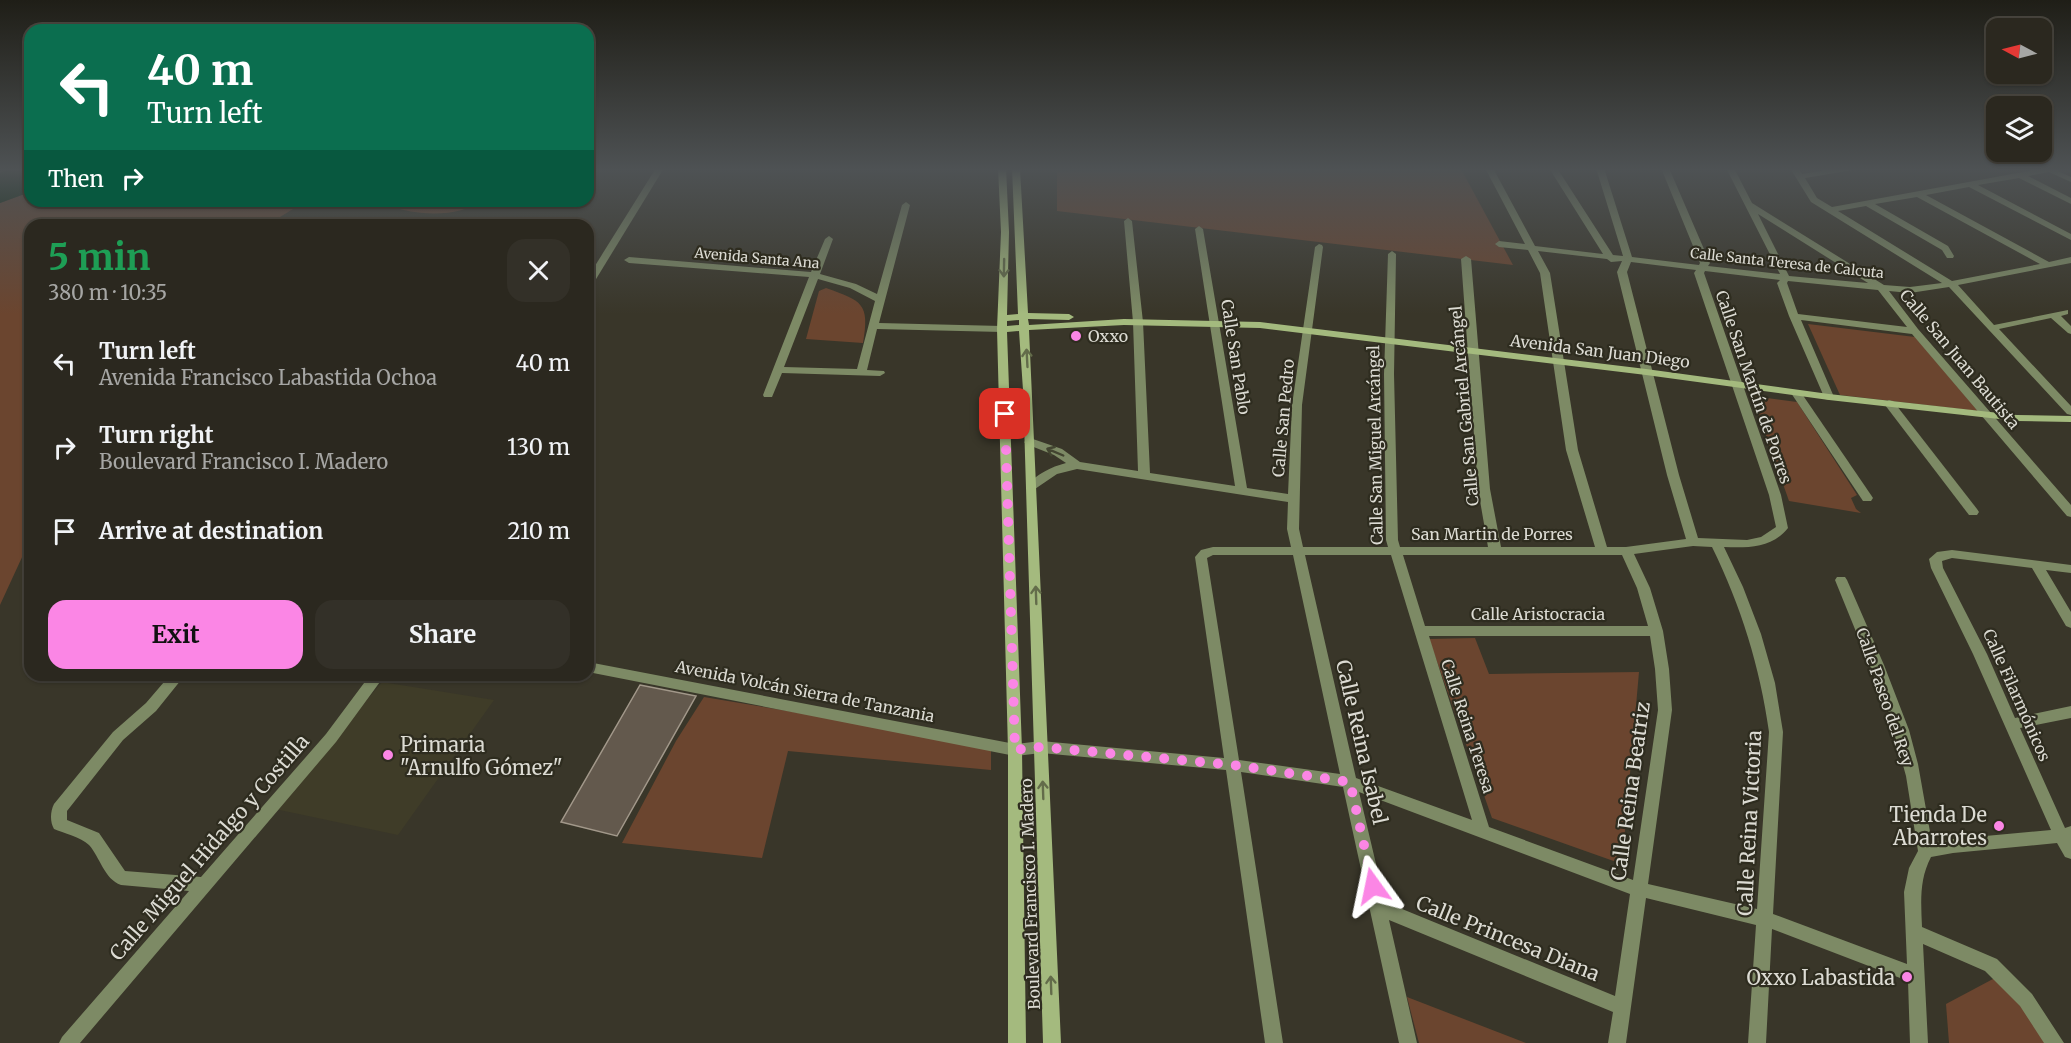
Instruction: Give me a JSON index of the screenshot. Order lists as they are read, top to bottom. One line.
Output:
{"streets":{"main road":["Avenida San Juan Diego","Boulevard Francisco I. Madero"],"street":["Avenida Santa Ana","Calle Santa Teresa de Calcuta","Calle San Pablo","Calle San Juan Bautista","Calle San Martín de Porres","Calle San Gabriel Arcángel","Calle San Pedro","Calle San Miguel Arcángel","San Martin de Porres","Calle Aristocracia","Avenida Volcán Sierra de Tanzania","Calle Filarmónicos","Calle Paseo del Rey","Calle Reina Teresa","Calle Reina Isabel","Calle Reina Beatriz","Calle Reina Victoria","Calle Miguel Hidalgo y Costilla","Calle Princesa Diana"]},"crossings":[["Calle Santa Teresa de Calcuta","Calle San Juan Bautista"],["Calle Santa Teresa de Calcuta","Calle San Martín de Porres"],["Avenida San Juan Diego","Calle San Pablo"],["Avenida San Juan Diego","Calle San Juan Bautista"],["Avenida San Juan Diego","Calle San Martín de Porres"],["Avenida San Juan Diego","Calle San Gabriel Arcángel"],["Avenida San Juan Diego","Calle San Pedro"],["Avenida San Juan Diego","Calle San Miguel Arcángel"],["Avenida San Juan Diego","Boulevard Francisco I. Madero"],["Calle San Martín de Porres","San Martin de Porres"],["Calle San Gabriel Arcángel","San Martin de Porres"],["Calle San Pedro","San Martin de Porres"],["Calle San Pedro","Calle Reina Isabel"],["Calle San Miguel Arcángel","San Martin de Porres"],["Calle San Miguel Arcángel","Calle Aristocracia"],["Calle San Miguel Arcángel","Calle Reina Teresa"],["San Martin de Porres","Avenida Volcán Sierra de Tanzania"],["San Martin de Porres","Calle Reina Beatriz"],["San Martin de Porres","Calle Reina Victoria"],["Calle Aristocracia","Calle Reina Teresa"],["Calle Aristocracia","Calle Reina Beatriz"],["Avenida Volcán Sierra de Tanzania","Calle Reina Teresa"],["Avenida Volcán Sierra de Tanzania","Calle Reina Isabel"],["Avenida Volcán Sierra de Tanzania","Calle Reina Beatriz"],["Avenida Volcán Sierra de Tanzania","Calle Reina Victoria"],["Avenida Volcán Sierra de Tanzania","Boulevard Francisco I. Madero"],["Calle Reina Isabel","Calle Princesa Diana"],["Calle Reina Beatriz","Calle Princesa Diana"]],"places":["Oxxo","Primaria \"Arnulfo Gómez\"","Tienda De Abarrotes","Oxxo Labastida"],"north":"left","page":{"turn":["40 m","Turn left"],"then":"Then","heading":["5 min","380 m · 10:35"],"list":[{"name":"Turn left","note":"Avenida Francisco Labastida Ochoa","value":"40 m"},{"name":"Turn right","note":"Boulevard Francisco I. Madero","value":"130 m"},{"name":"Arrive at destination","value":"210 m"}],"buttons":["Exit","Share"]}}
